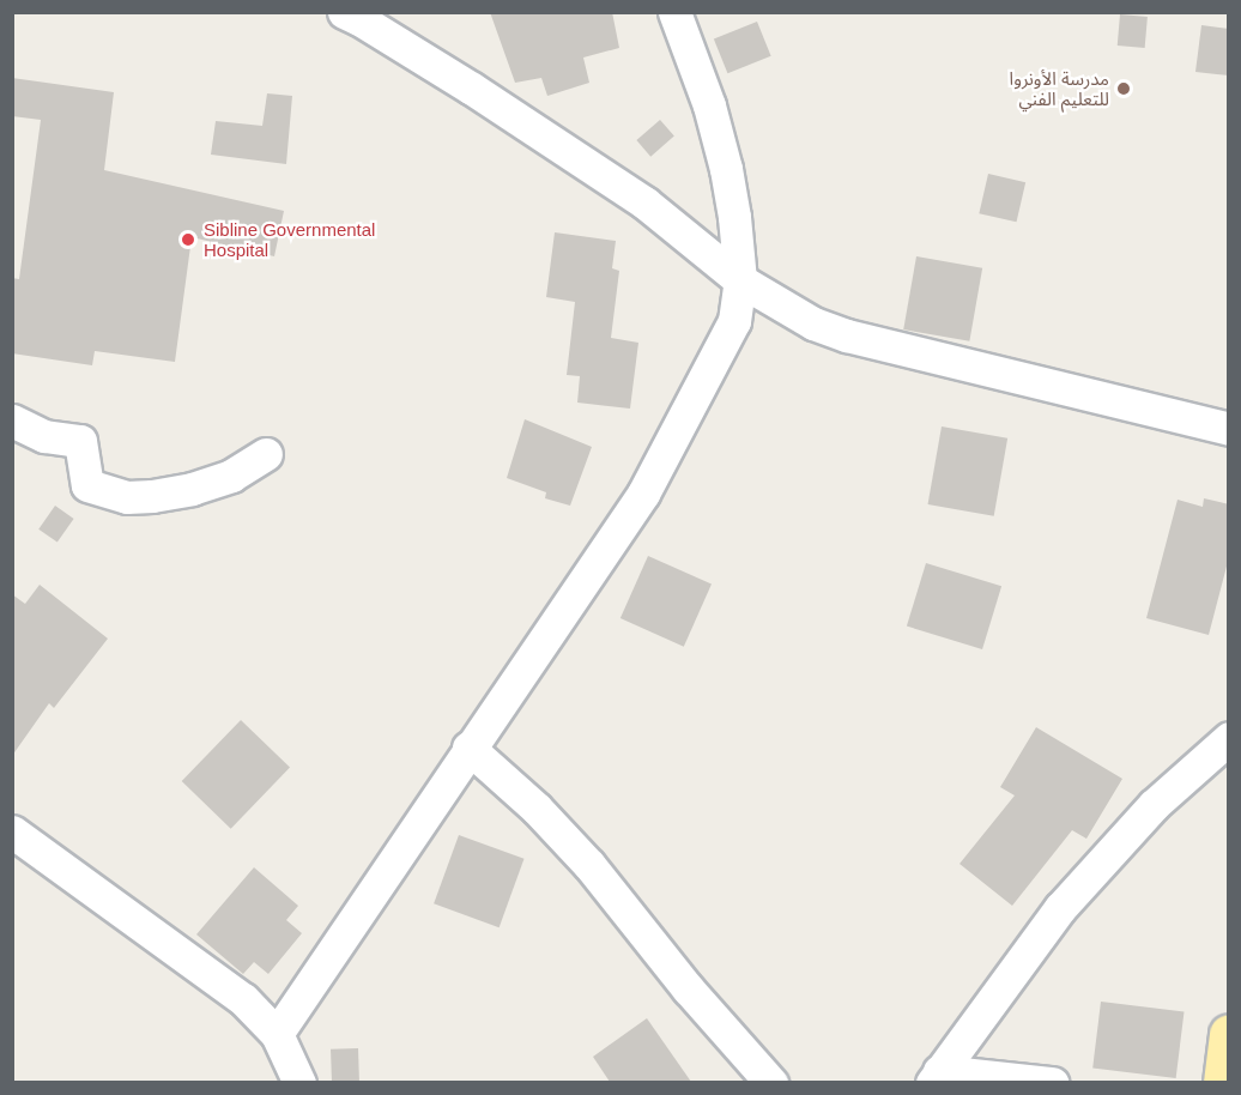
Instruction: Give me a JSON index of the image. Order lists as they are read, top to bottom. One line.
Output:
{"places":["مدرسة الأونروا للتعليم الفني","Sibline Governmental Hospital"]}
